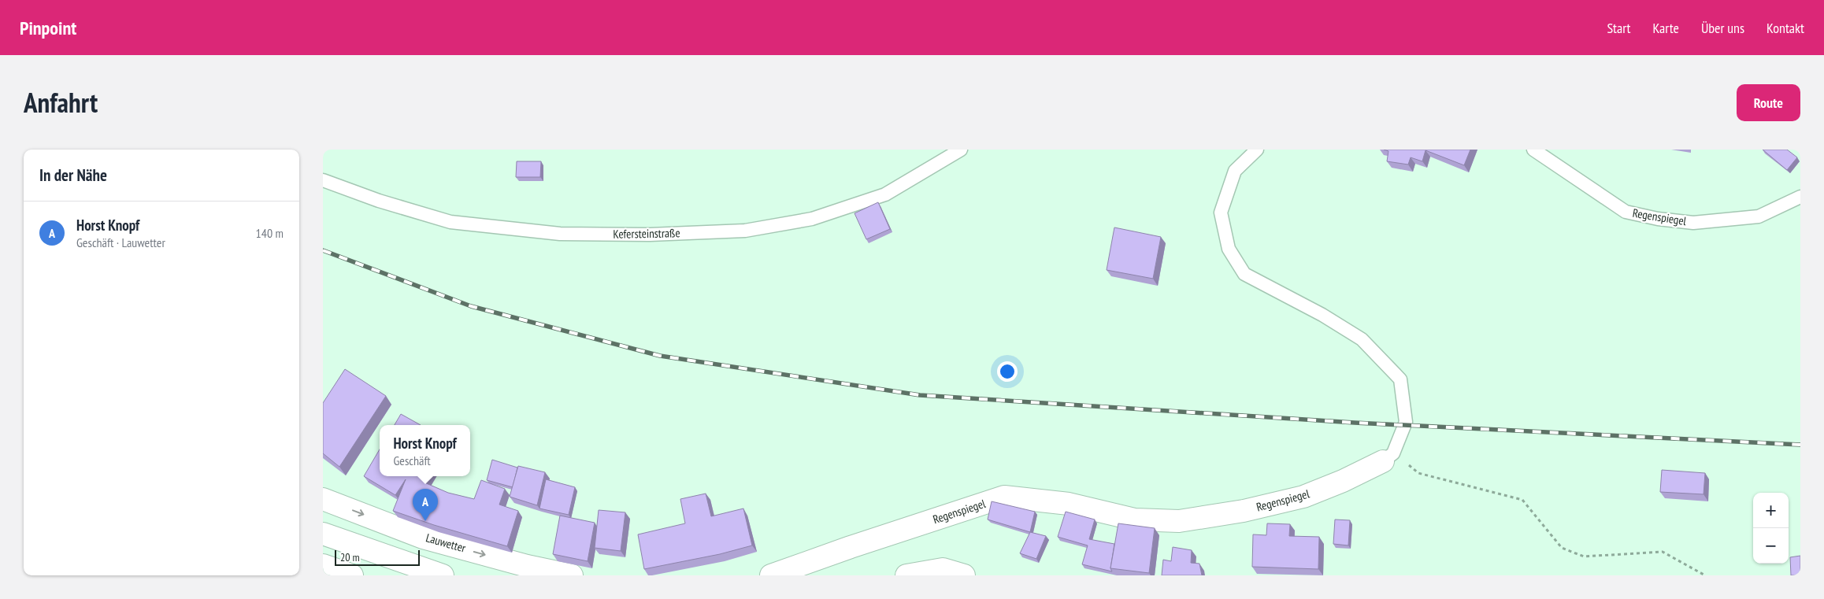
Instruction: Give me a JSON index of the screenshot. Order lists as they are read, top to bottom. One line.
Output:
{"streets":{"street":["Regenspiegel","Lauwetter"],"lane":["Kefersteinstraße"]},"scale_bar":"20 m","page":{"header":"Pinpoint","nav":["Start","Karte","Über uns","Kontakt"],"title":"Anfahrt","buttons":"Route","heading":"In der Nähe","list":[{"mark":"A","name":"Horst Knopf","note":"Geschäft · Lauwetter","value":"140 m"}],"popup":["Horst Knopf","Geschäft"],"pins":"A","map_buttons":["+","−"],"scale":"20 m"}}
